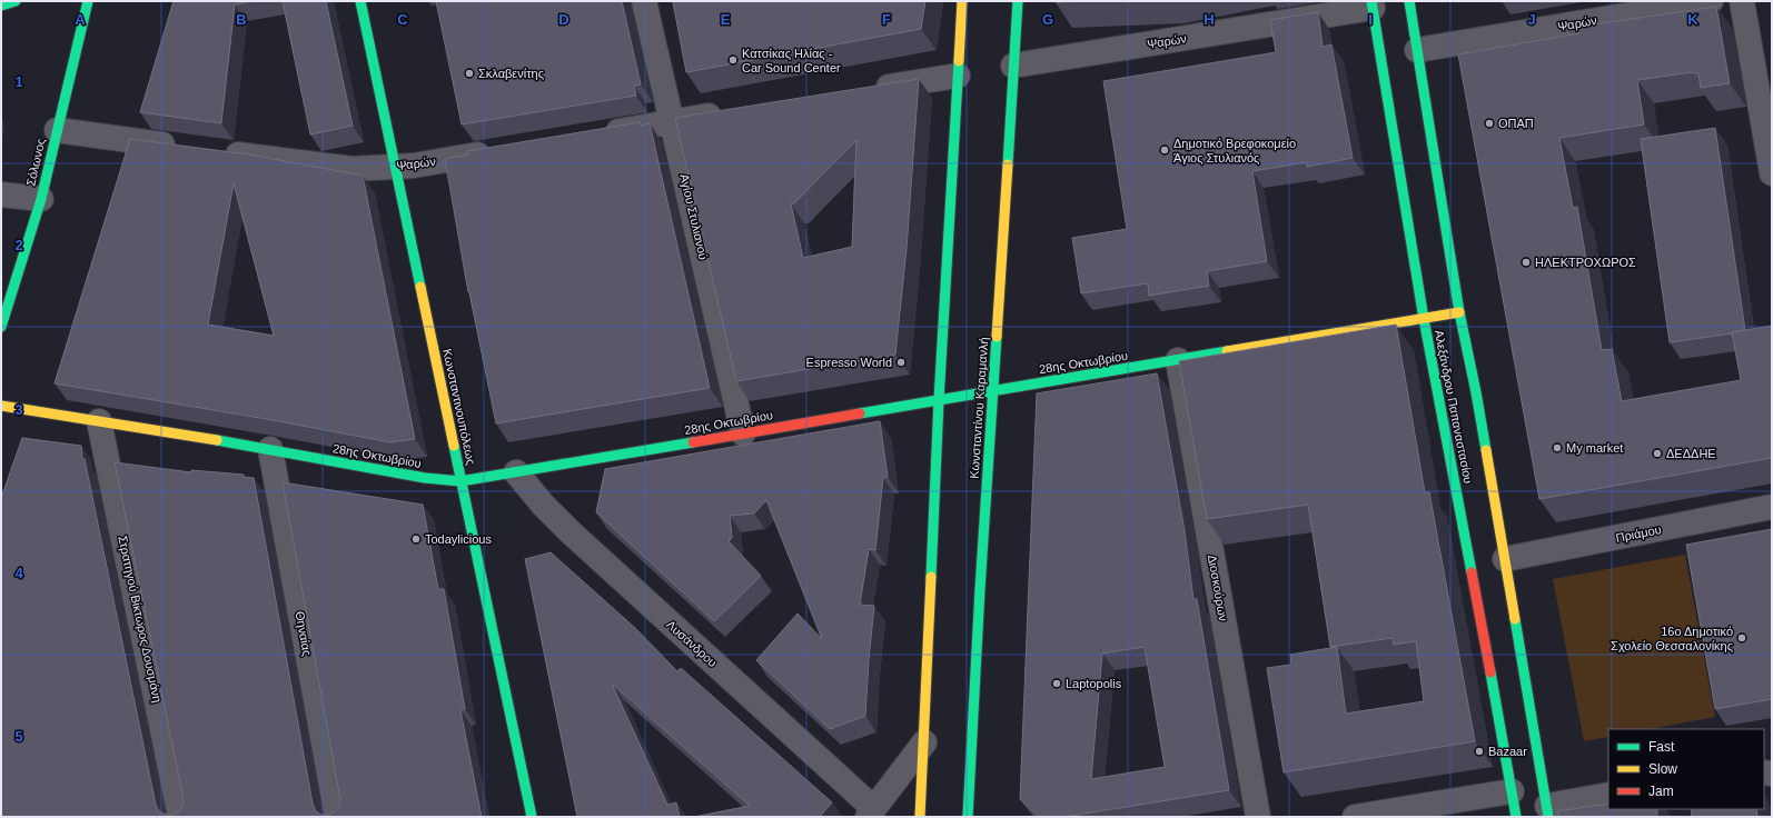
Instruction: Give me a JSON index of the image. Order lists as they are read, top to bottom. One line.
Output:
{"streets":{"main road":["Σόλωνος","28ης Οκτωβρίου","Κωνσταντινουπόλεως","Αλεξάνδρου Παπαναστασίου","Κωνσταντίνου Καραμανλή"],"street":["Ψαρών","Αγίου Στυλιανού","Πριάμου","Διοσκούρων","Στρατηγού Βίκτωρος Δουσμάνη","Θηναίας","Λυσάνδρου"]},"crossings":[["Ψαρών","Κωνσταντινουπόλεως"],["Ψαρών","Αλεξάνδρου Παπαναστασίου"],["Ψαρών","Κωνσταντίνου Καραμανλή"],["Αγίου Στυλιανού","28ης Οκτωβρίου"],["28ης Οκτωβρίου","Κωνσταντινουπόλεως"],["28ης Οκτωβρίου","Αλεξάνδρου Παπαναστασίου"],["28ης Οκτωβρίου","Κωνσταντίνου Καραμανλή"],["28ης Οκτωβρίου","Διοσκούρων"],["28ης Οκτωβρίου","Στρατηγού Βίκτωρος Δουσμάνη"],["28ης Οκτωβρίου","Θηναίας"],["28ης Οκτωβρίου","Λυσάνδρου"],["Αλεξάνδρου Παπαναστασίου","Πριάμου"]],"places":["Κατσίκας Ηλίας - Car Sound Center","Σκλαβενίτης","ΟΠΑΠ","Δημοτικό Βρεφοκομείο Άγιος Στυλιανός","ΗΛΕΚΤΡΟΧΩΡΟΣ","Espresso World","My market","ΔΕΔΔΗΕ","Todaylicious","16ο Δημοτικό Σχολείο Θεσσαλονίκης","Laptopolis","Bazaar"],"legend":["Fast","Slow","Jam"],"grid":{"columns":["A","B","C","D","E","F","G","H","I","J","K"],"rows":["1","2","3","4","5"]}}
